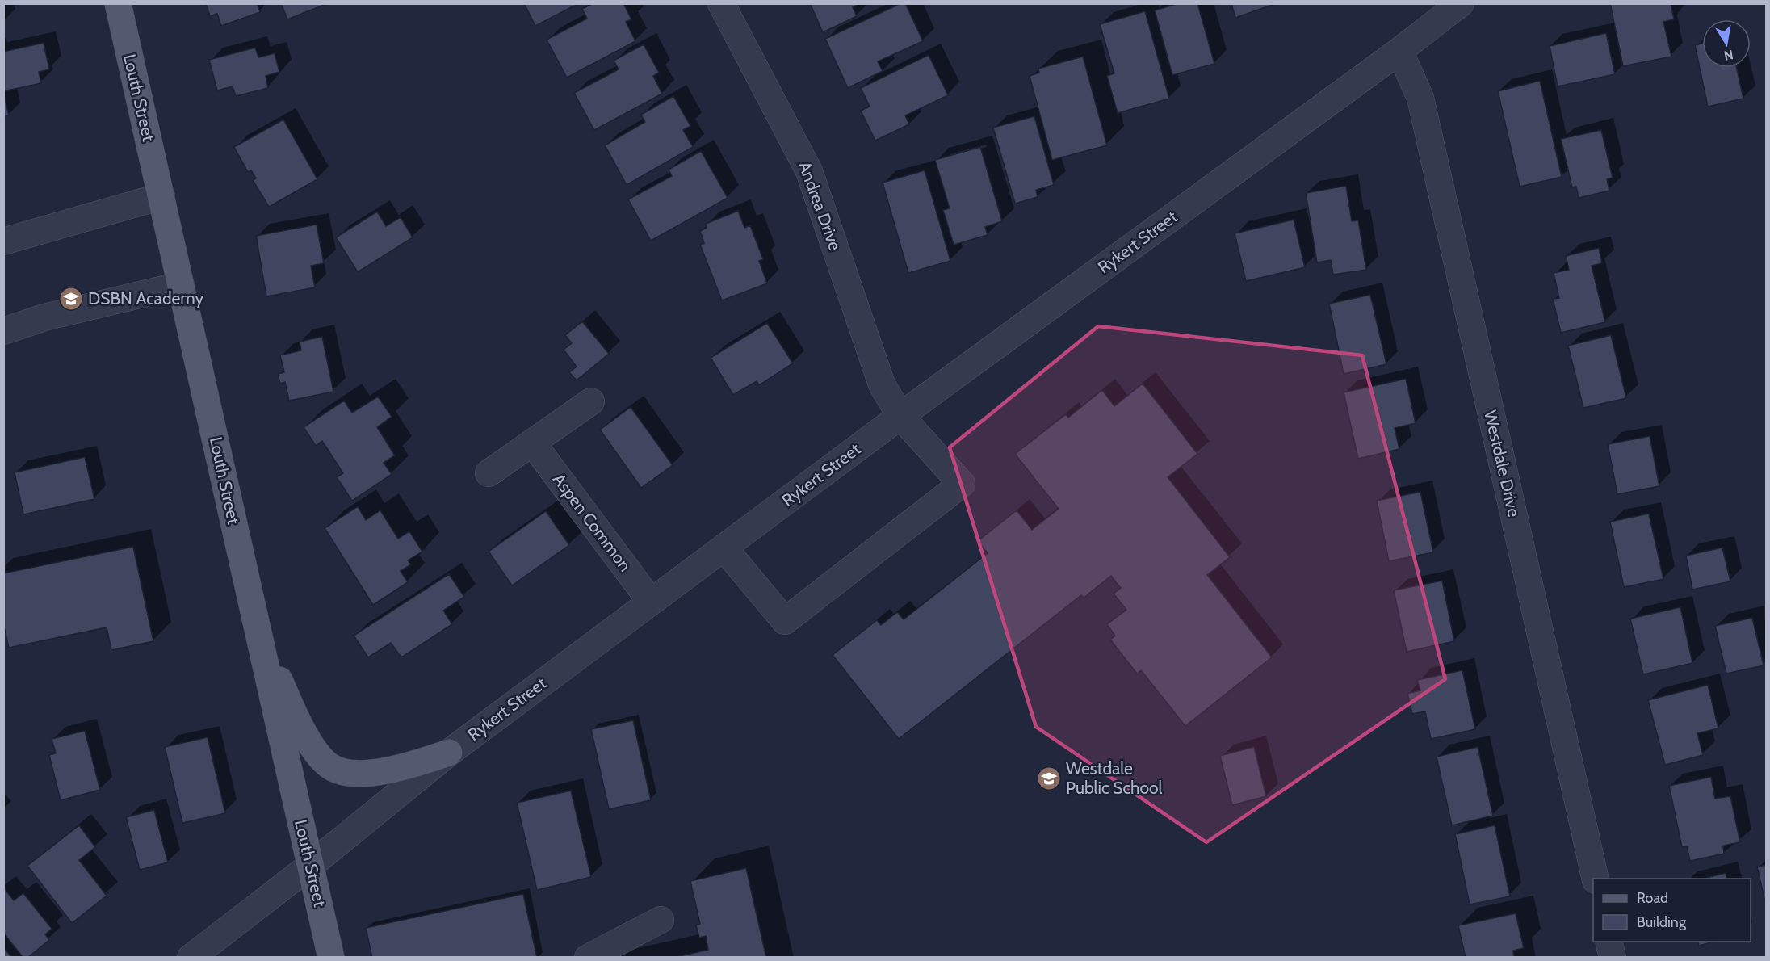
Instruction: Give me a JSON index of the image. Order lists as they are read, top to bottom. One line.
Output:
{"streets":{"main road":["Louth Street"],"street":["Andrea Drive","Rykert Street","Westdale Drive","Aspen Common"]},"crossings":[["Louth Street","Rykert Street"],["Andrea Drive","Rykert Street"],["Rykert Street","Westdale Drive"],["Rykert Street","Aspen Common"]],"places":{"school or university":["DSBN Academy","Westdale Public School"]},"legend":["Road","Building"],"north":"bottom"}
